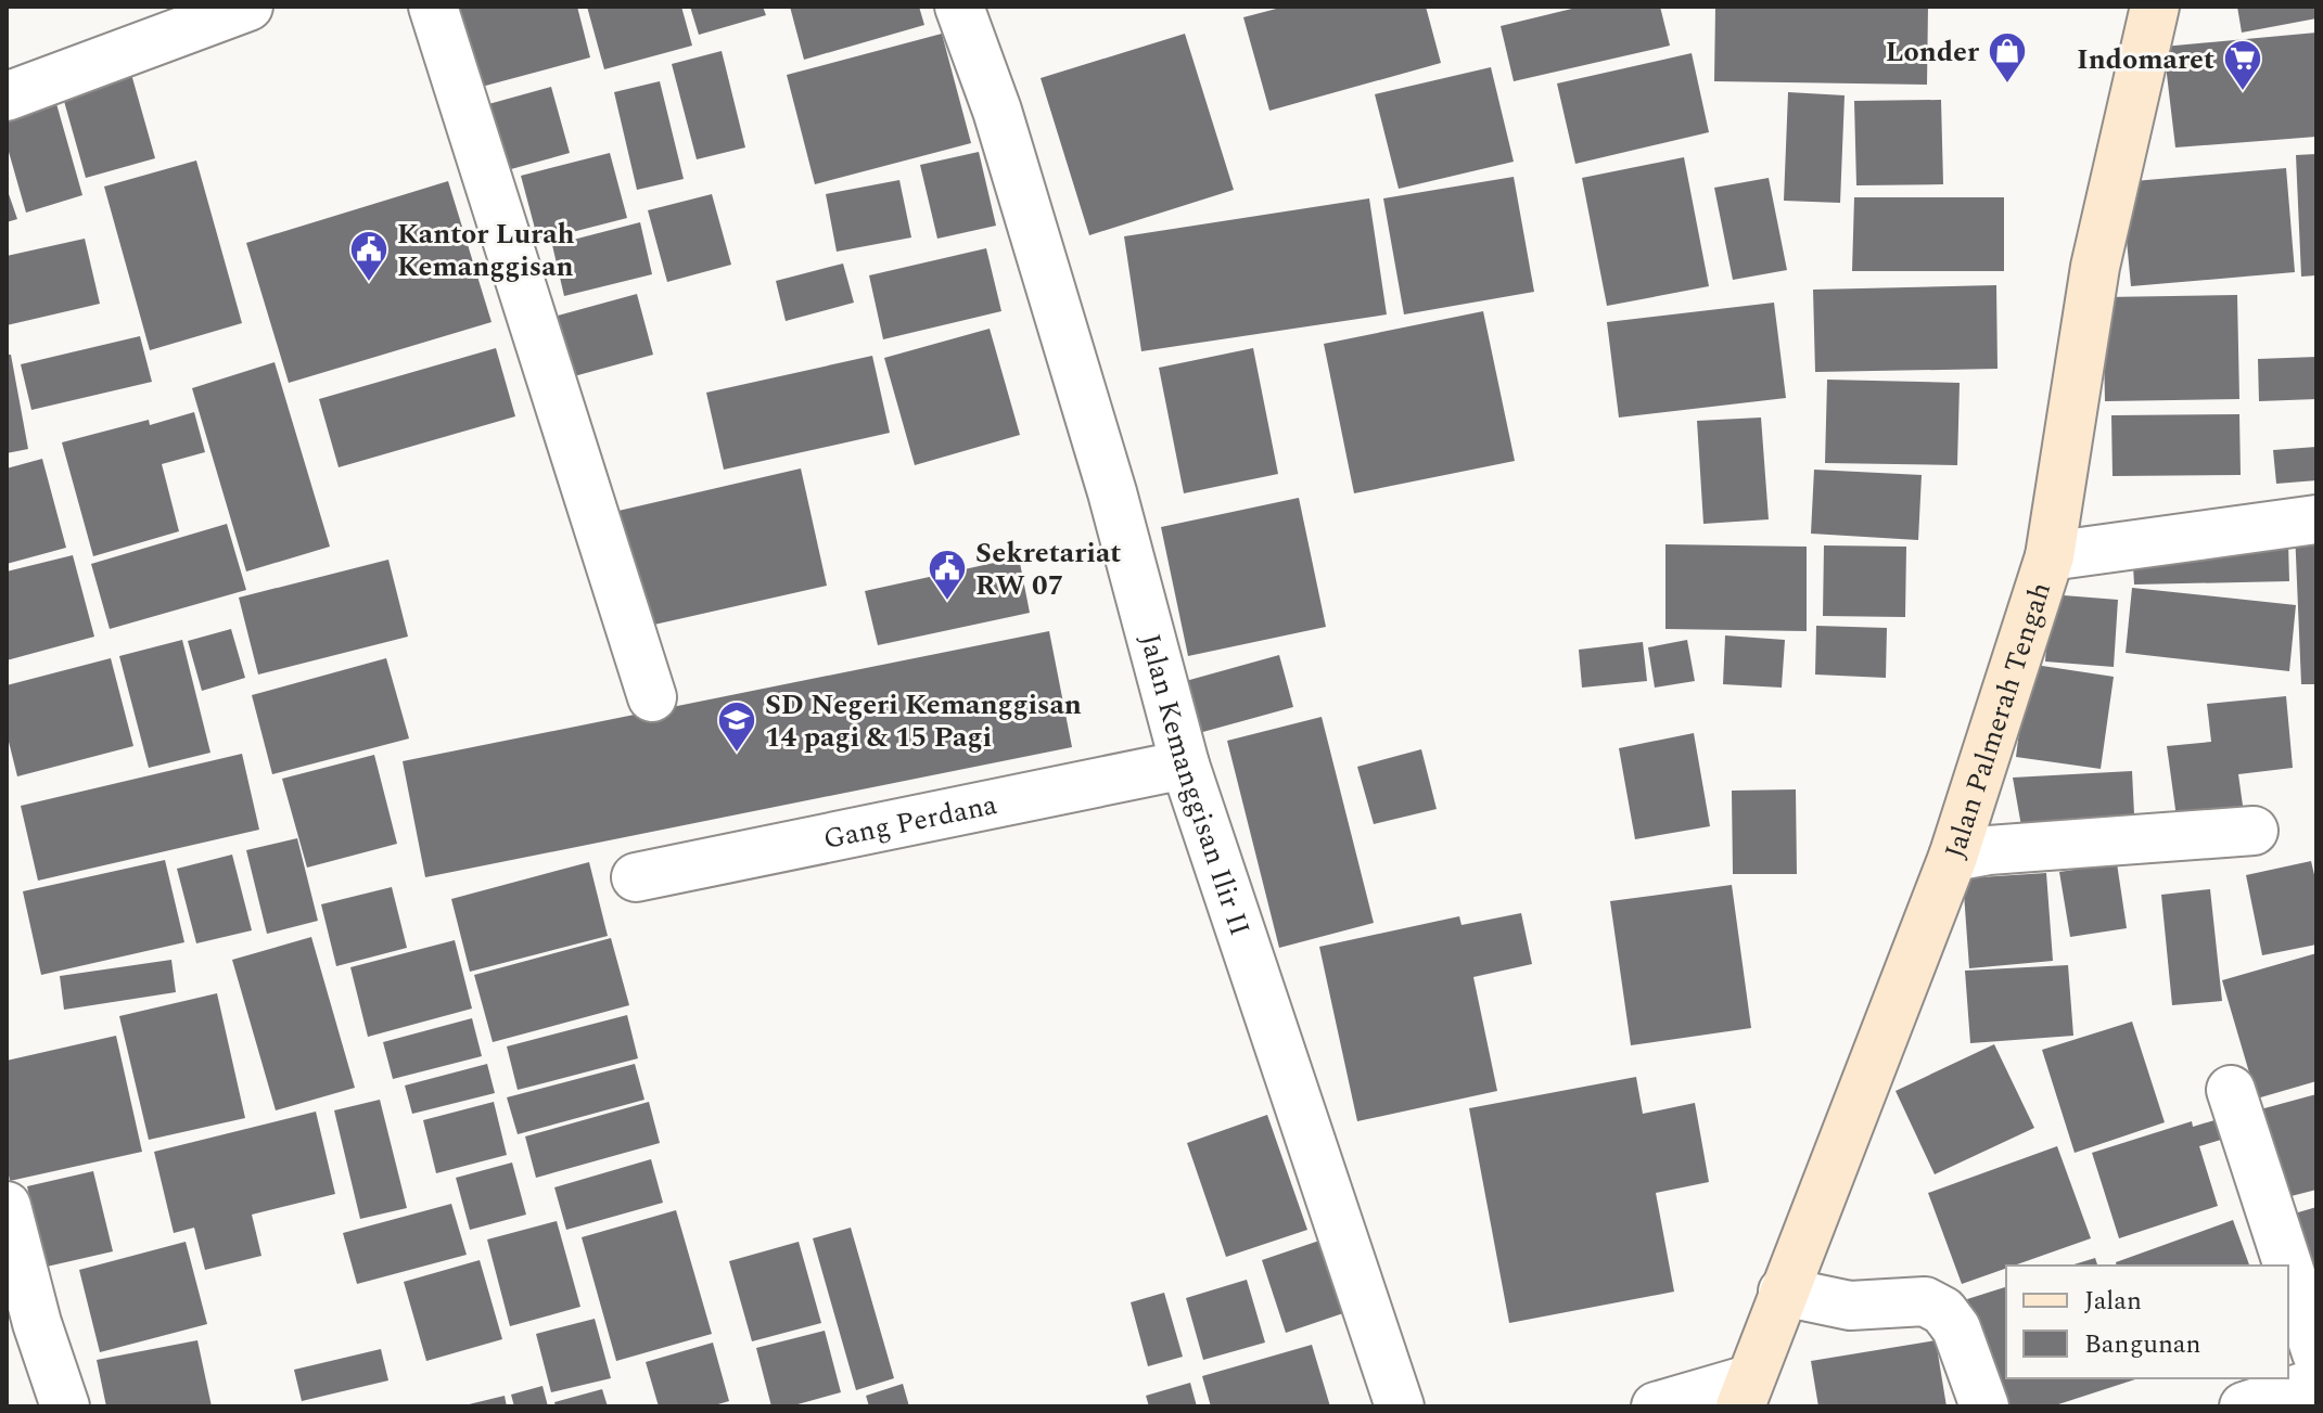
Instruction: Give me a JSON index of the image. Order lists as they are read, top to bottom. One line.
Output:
{"streets":{"street":["Jalan Palmerah Tengah","Jalan Kemanggisan Ilir II","Gang Perdana"]},"crossings":[["Jalan Kemanggisan Ilir II","Gang Perdana"]],"places":{"shop":["Londer"],"supermarket":["Indomaret"],"public building":["Kantor Lurah Kemanggisan","Sekretariat RW 07"],"school or university":["SD Negeri Kemanggisan 14 pagi & 15 Pagi"]},"legend":["Jalan","Bangunan"]}
